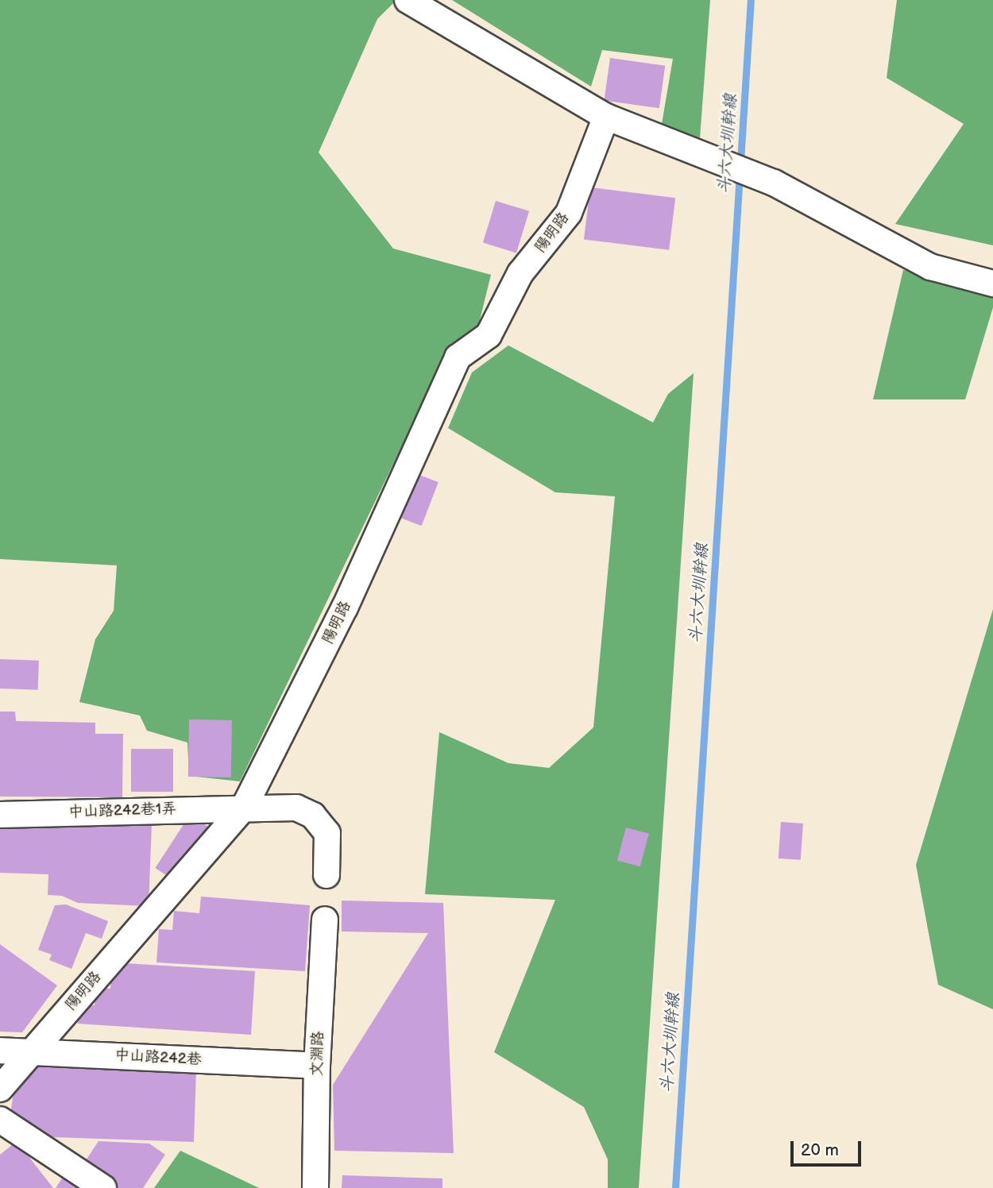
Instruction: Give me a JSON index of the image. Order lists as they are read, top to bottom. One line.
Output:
{"streets":{"street":["陽明路","中山路242巷1弄","文淵路","中山路242巷"]},"crossings":[["陽明路","中山路242巷1弄"],["陽明路","中山路242巷"],["文淵路","中山路242巷"]],"water":["斗六大圳幹線"],"scale_bar":"20 m"}
